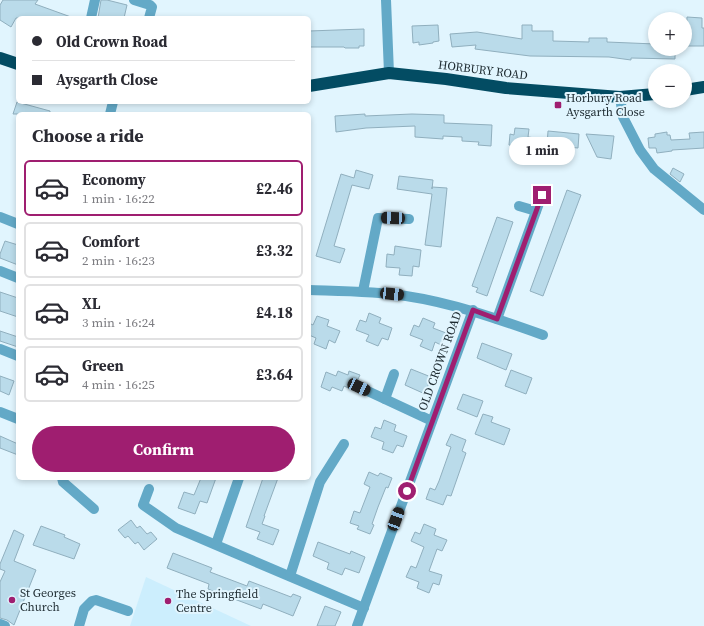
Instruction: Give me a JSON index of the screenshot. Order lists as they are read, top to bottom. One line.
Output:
{"streets":{"highway":["HORBURY ROAD"],"street":["OLD CROWN ROAD"]},"places":{"transit":["Horbury Road Aysgarth Close"],"other":["St Georges Church","The Springfield Centre"]},"page":{"map_buttons":["+","−"],"banner":["Old Crown Road","Aysgarth Close"],"heading":"Choose a ride","bubble":"1 min","list":[{"name":"Economy","note":"1 min · 16:22","value":"£2.46"},{"name":"Comfort","note":"2 min · 16:23","value":"£3.32"},{"name":"XL","note":"3 min · 16:24","value":"£4.18"},{"name":"Green","note":"4 min · 16:25","value":"£3.64"}],"buttons":"Confirm"}}
